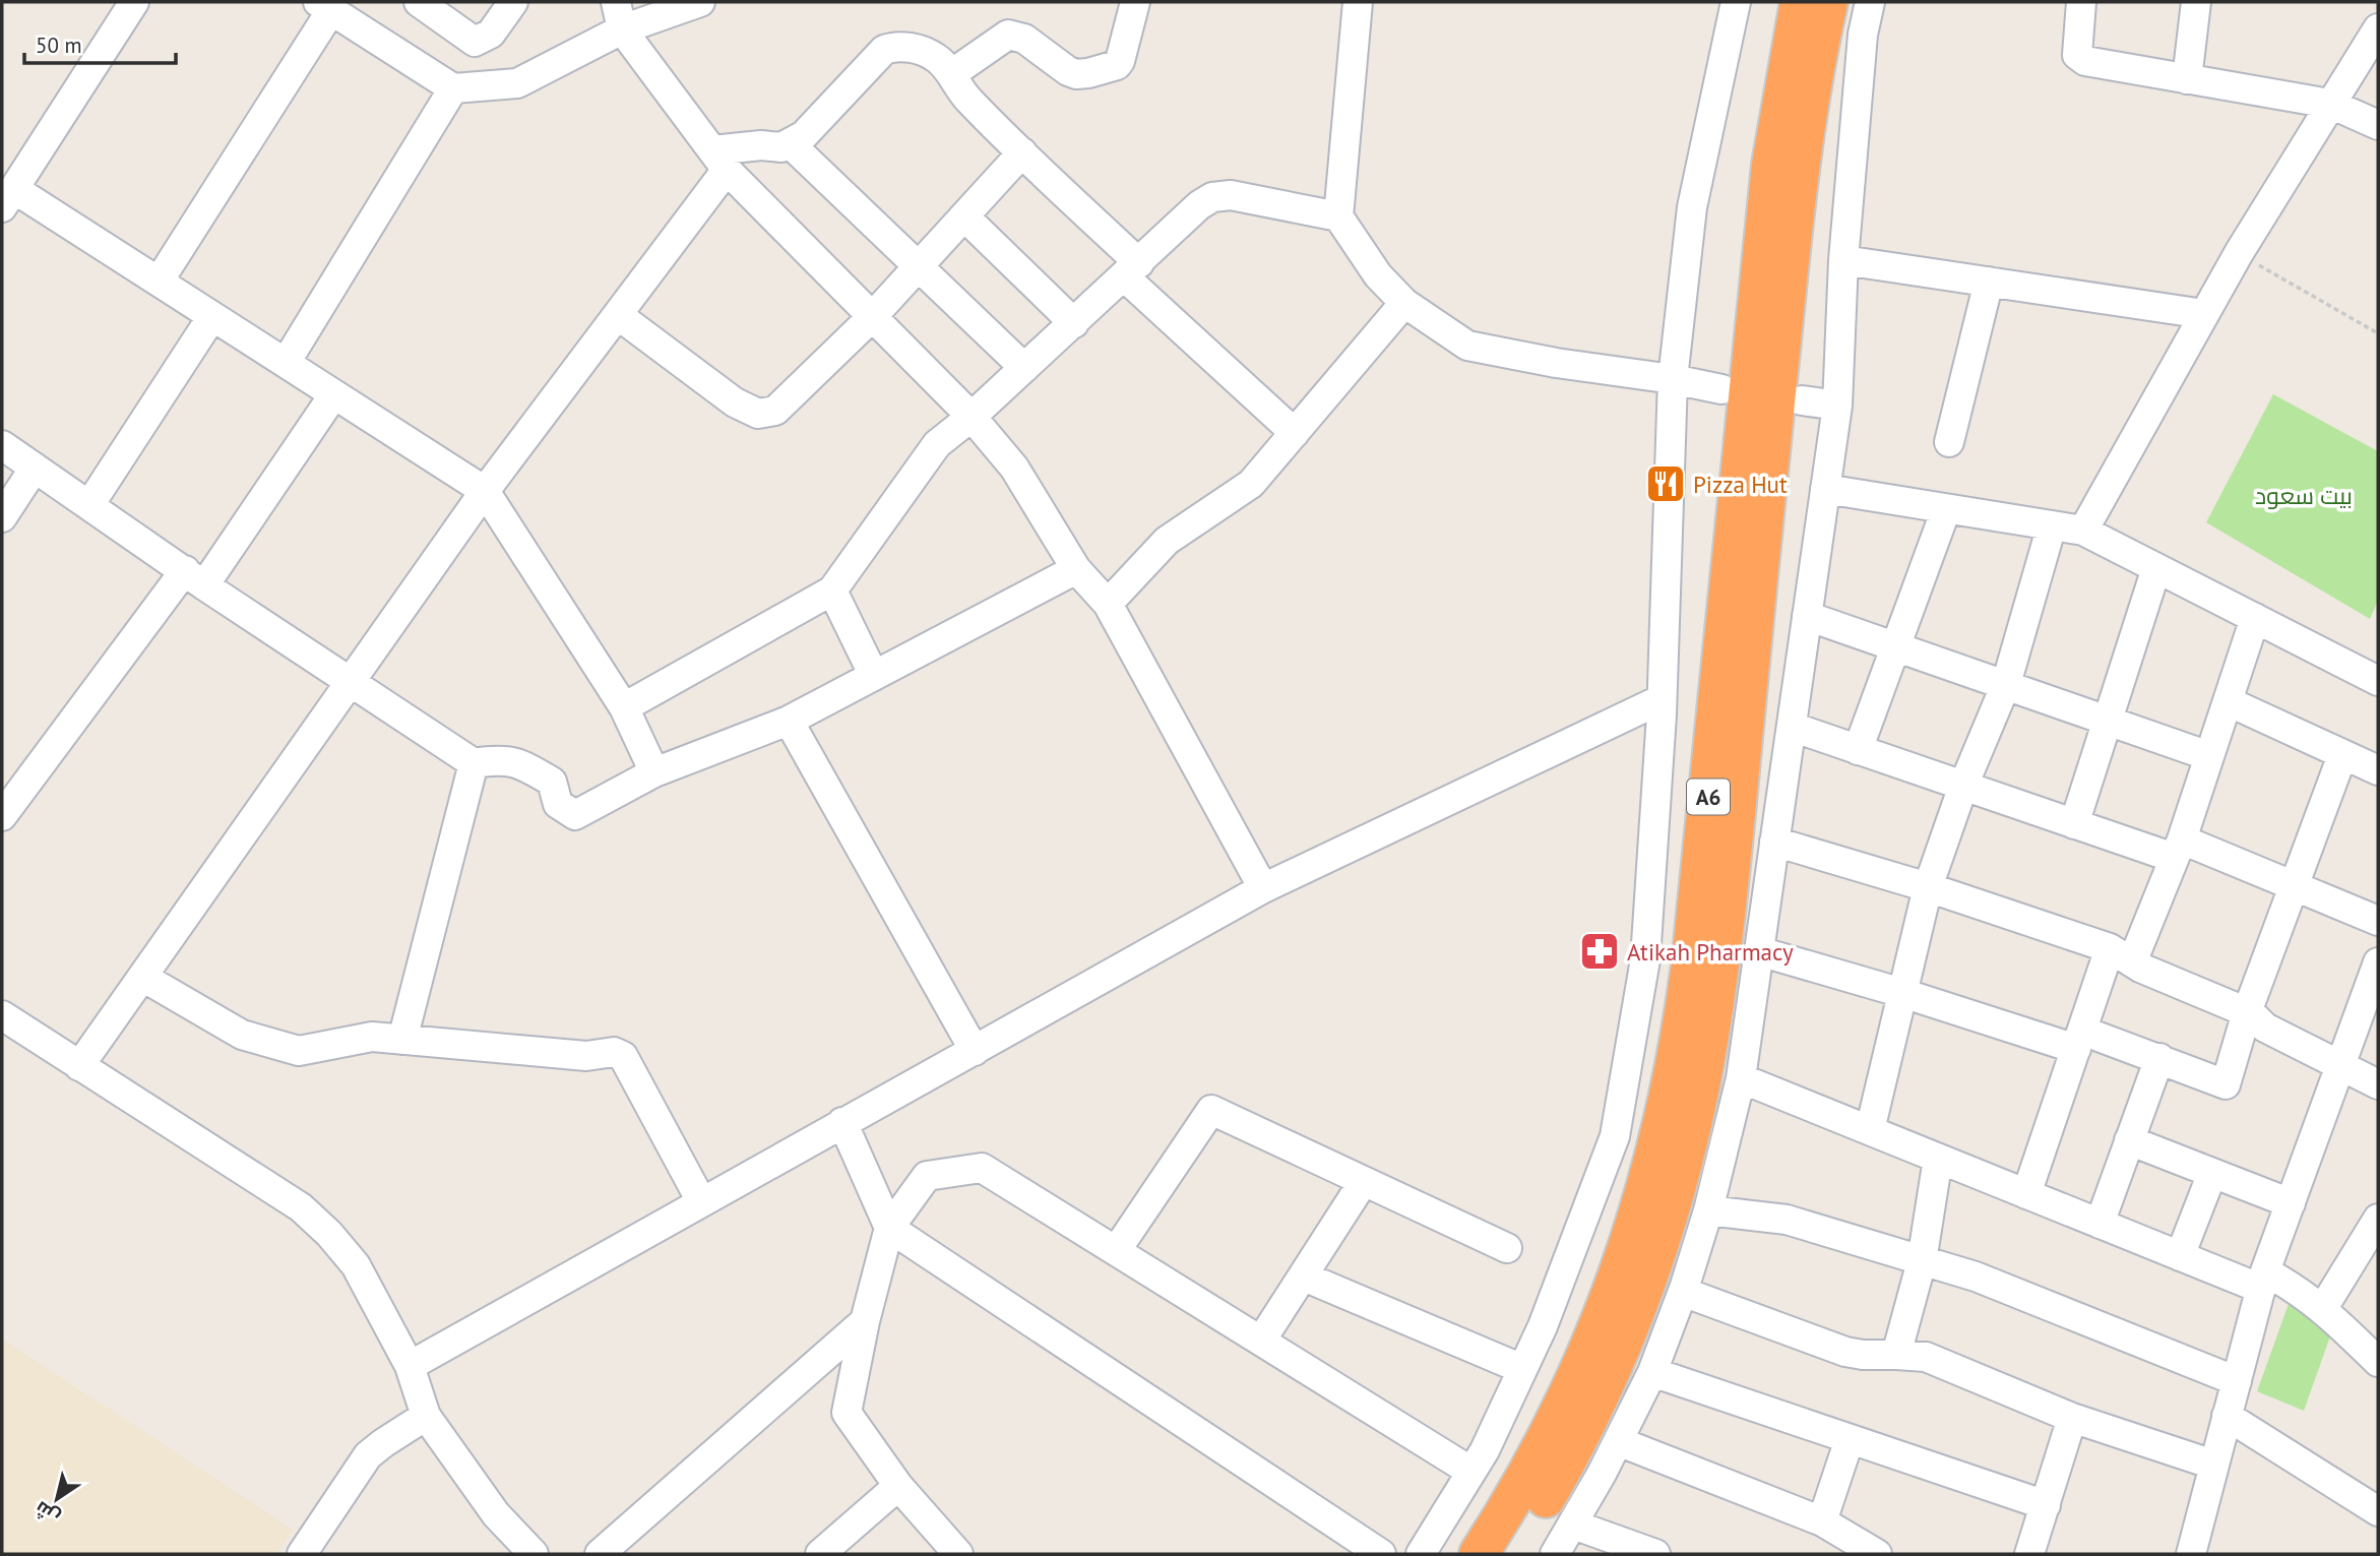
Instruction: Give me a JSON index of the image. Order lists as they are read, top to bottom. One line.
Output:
{"streets":{"highway":["A6"]},"parks":["بيت سعود"],"places":{"restaurant":["Pizza Hut"],"pharmacy":["Atikah Pharmacy"]},"scale_bar":"50 m","north":"bottom left"}
